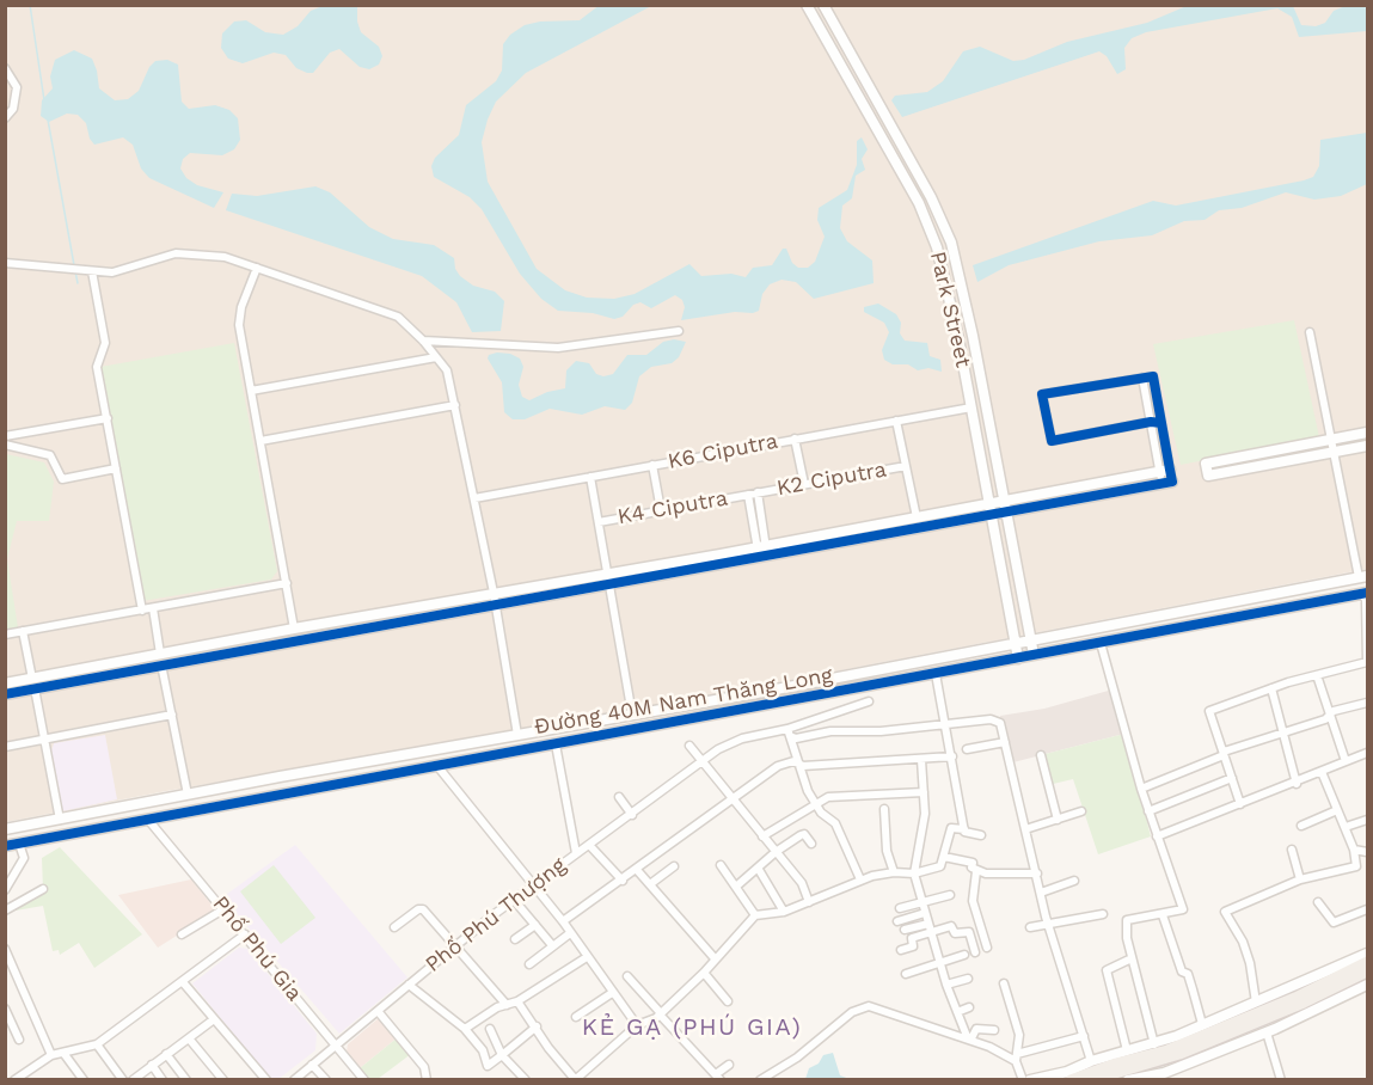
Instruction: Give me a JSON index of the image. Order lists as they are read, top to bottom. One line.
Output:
{"streets":{"street":["Park Street","K6 Ciputra","K2 Ciputra","K4 Ciputra","Đường 40M Nam Thăng Long","Phố Phú Thượng","Phố Phú Gia"]},"crossings":[["Park Street","K6 Ciputra"],["Park Street","Đường 40M Nam Thăng Long"],["K2 Ciputra","K4 Ciputra"],["Đường 40M Nam Thăng Long","Phố Phú Gia"],["Phố Phú Thượng","Phố Phú Gia"]],"districts":["KẺ GẠ (PHÚ GIA)"]}
